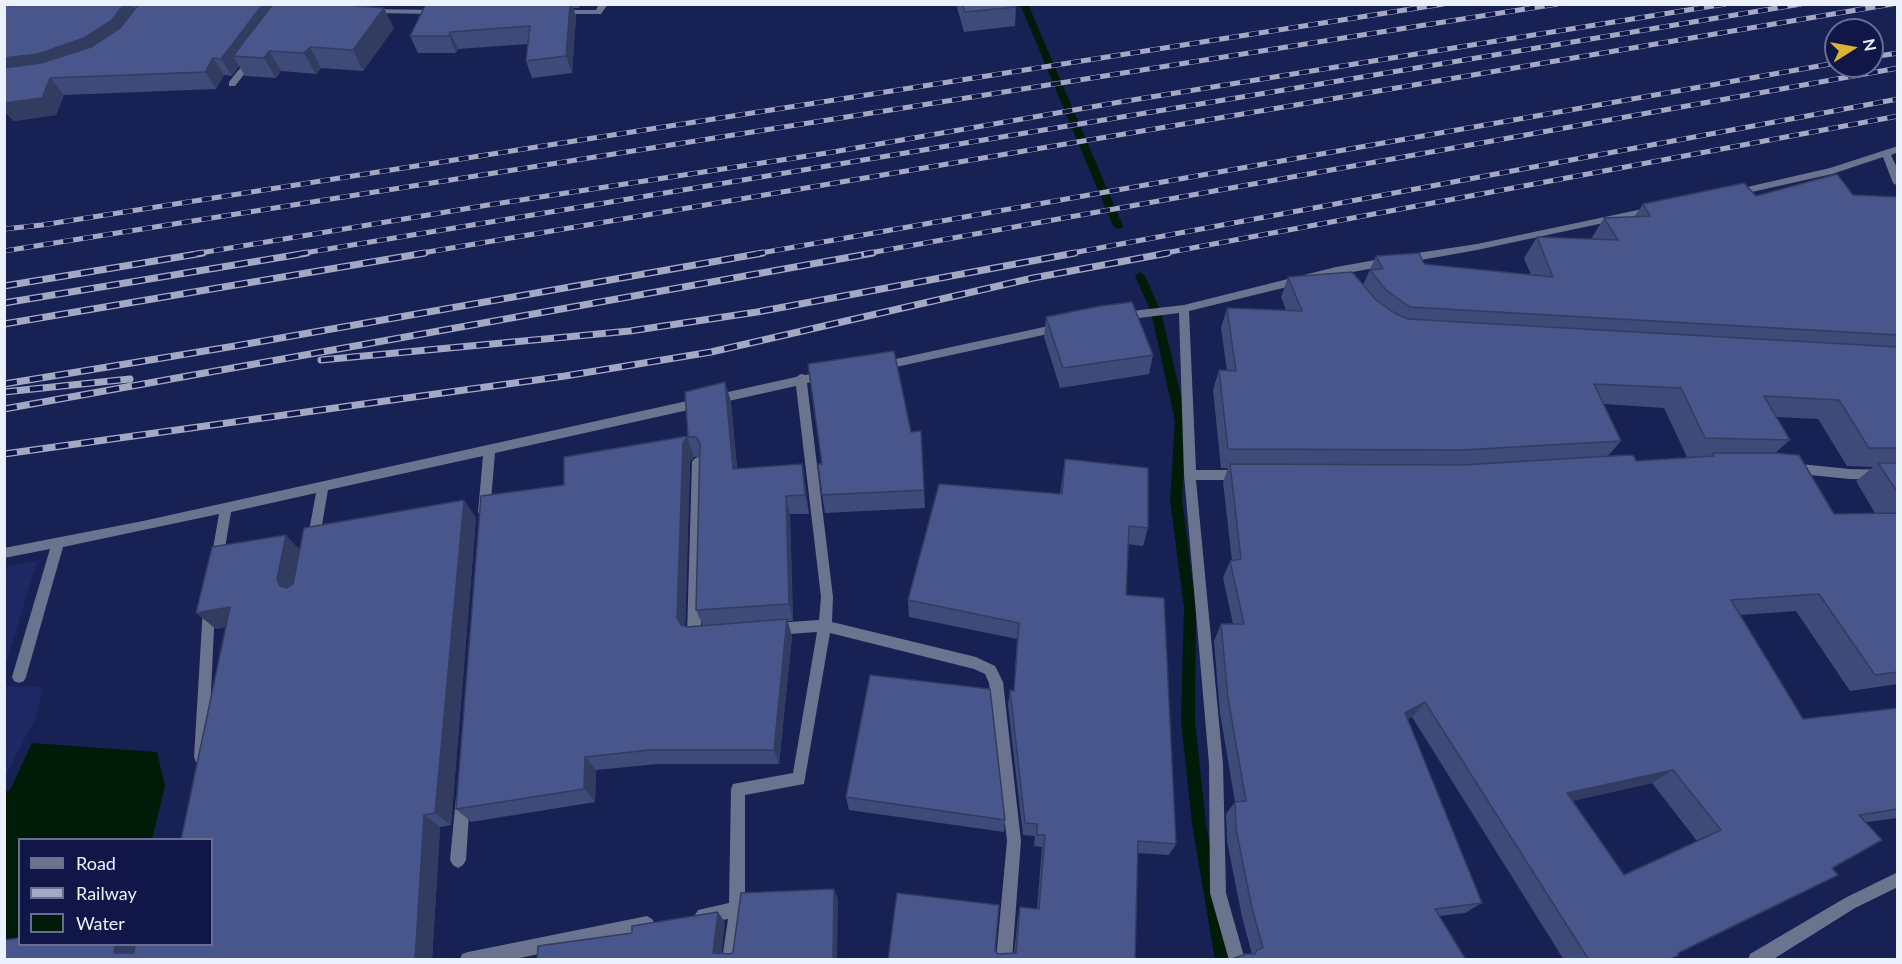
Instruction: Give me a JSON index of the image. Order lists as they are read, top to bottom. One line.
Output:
{"legend":["Road","Railway","Water"],"north":"right"}
